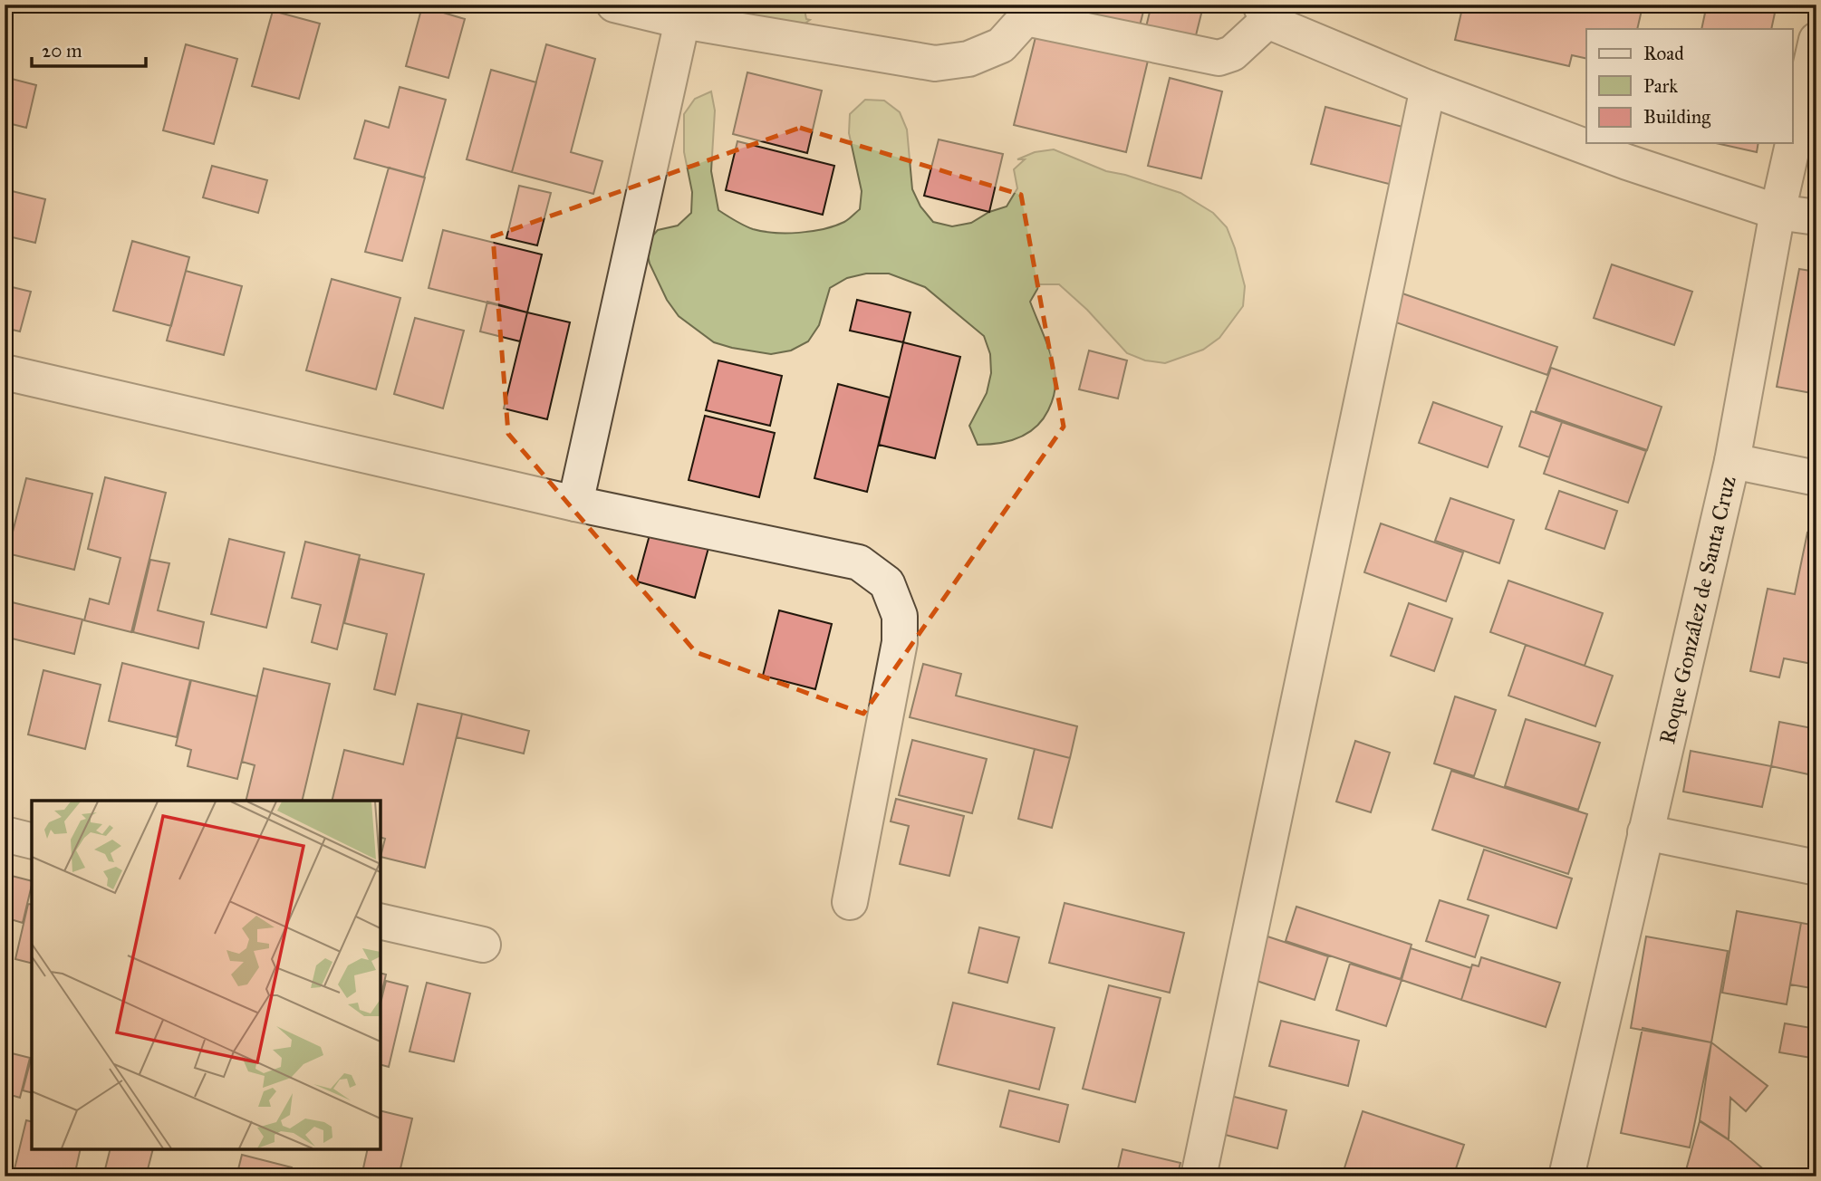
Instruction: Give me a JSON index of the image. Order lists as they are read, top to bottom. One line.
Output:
{"streets":{"street":["Roque González de Santa Cruz"]},"legend":["Road","Park","Building"],"scale_bar":"20 m"}
